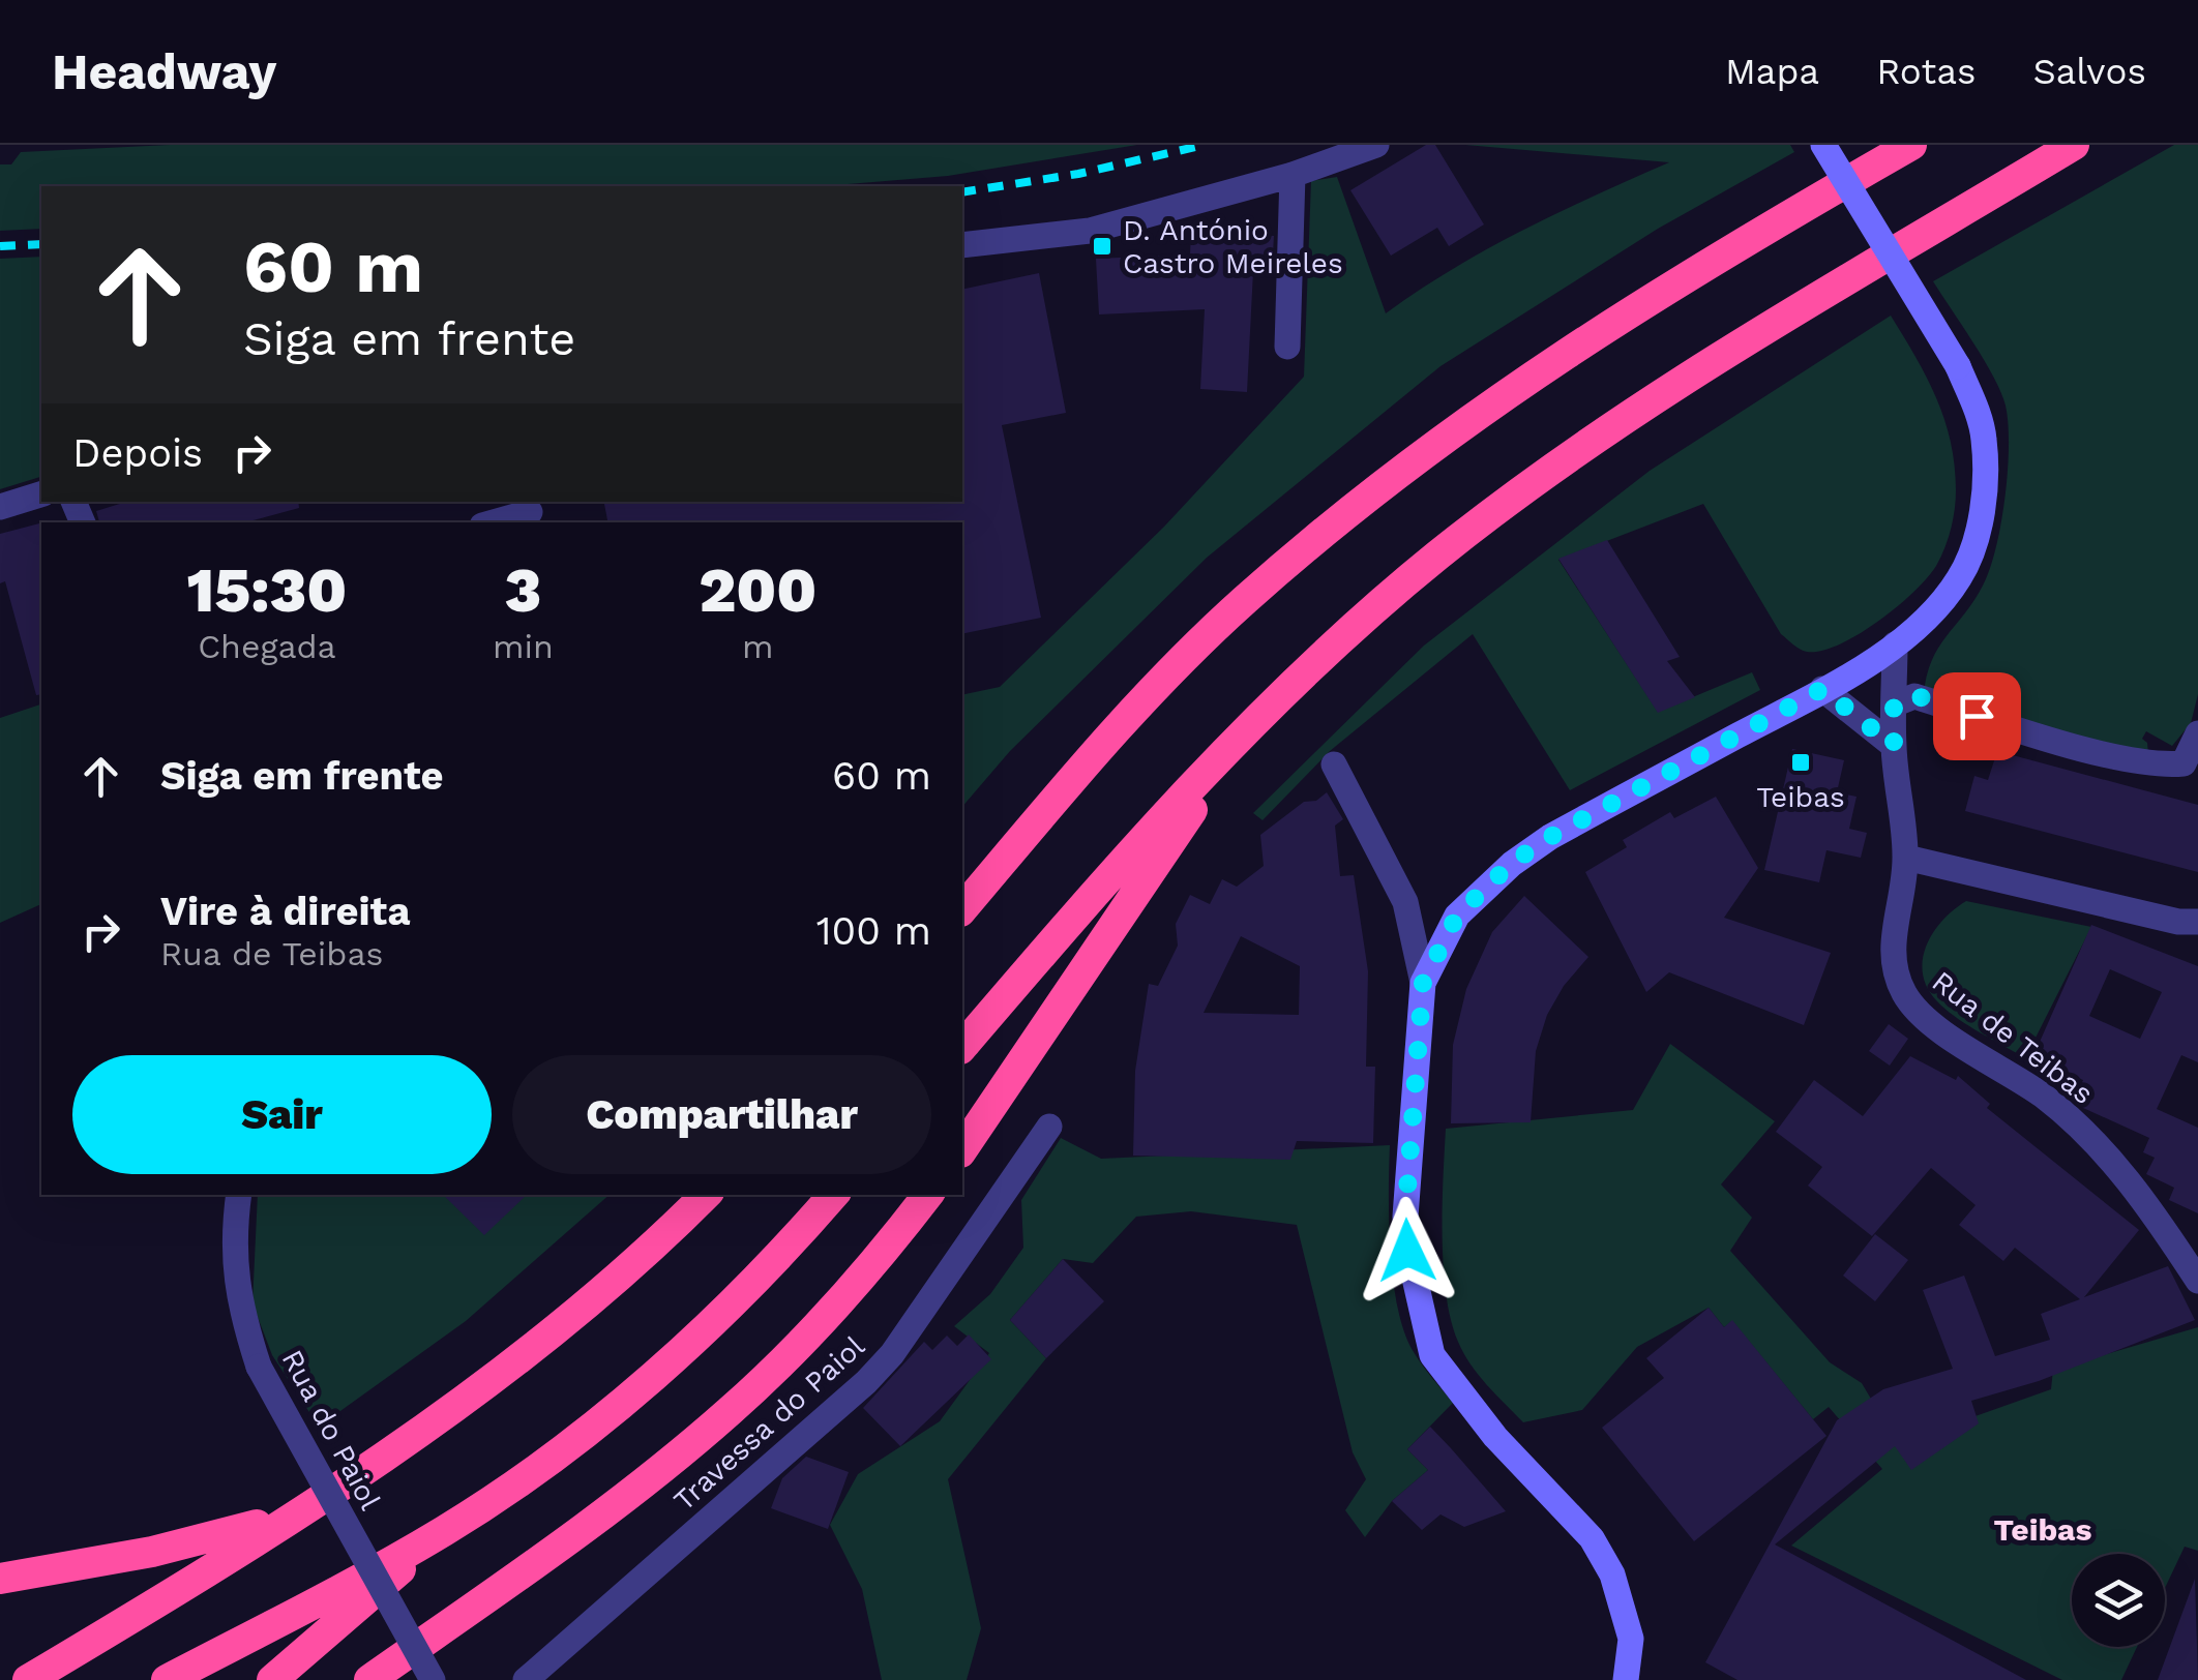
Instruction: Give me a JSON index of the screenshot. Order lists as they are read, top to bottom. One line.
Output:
{"streets":{"street":["Rua de Teibas","Travessa do Paiol","Rua do Paiol"]},"districts":["Teibas"],"places":{"transit":["D. António Castro Meireles","Teibas"]},"page":{"header":"Headway","nav":["Mapa","Rotas","Salvos"],"turn":["60 m","Siga em frente"],"then":"Depois","eta":["15:30","Chegada","3","min","200","m"],"list":[{"name":"Siga em frente","value":"60 m"},{"name":"Vire à direita","note":"Rua de Teibas","value":"100 m"}],"buttons":["Sair","Compartilhar"]}}
